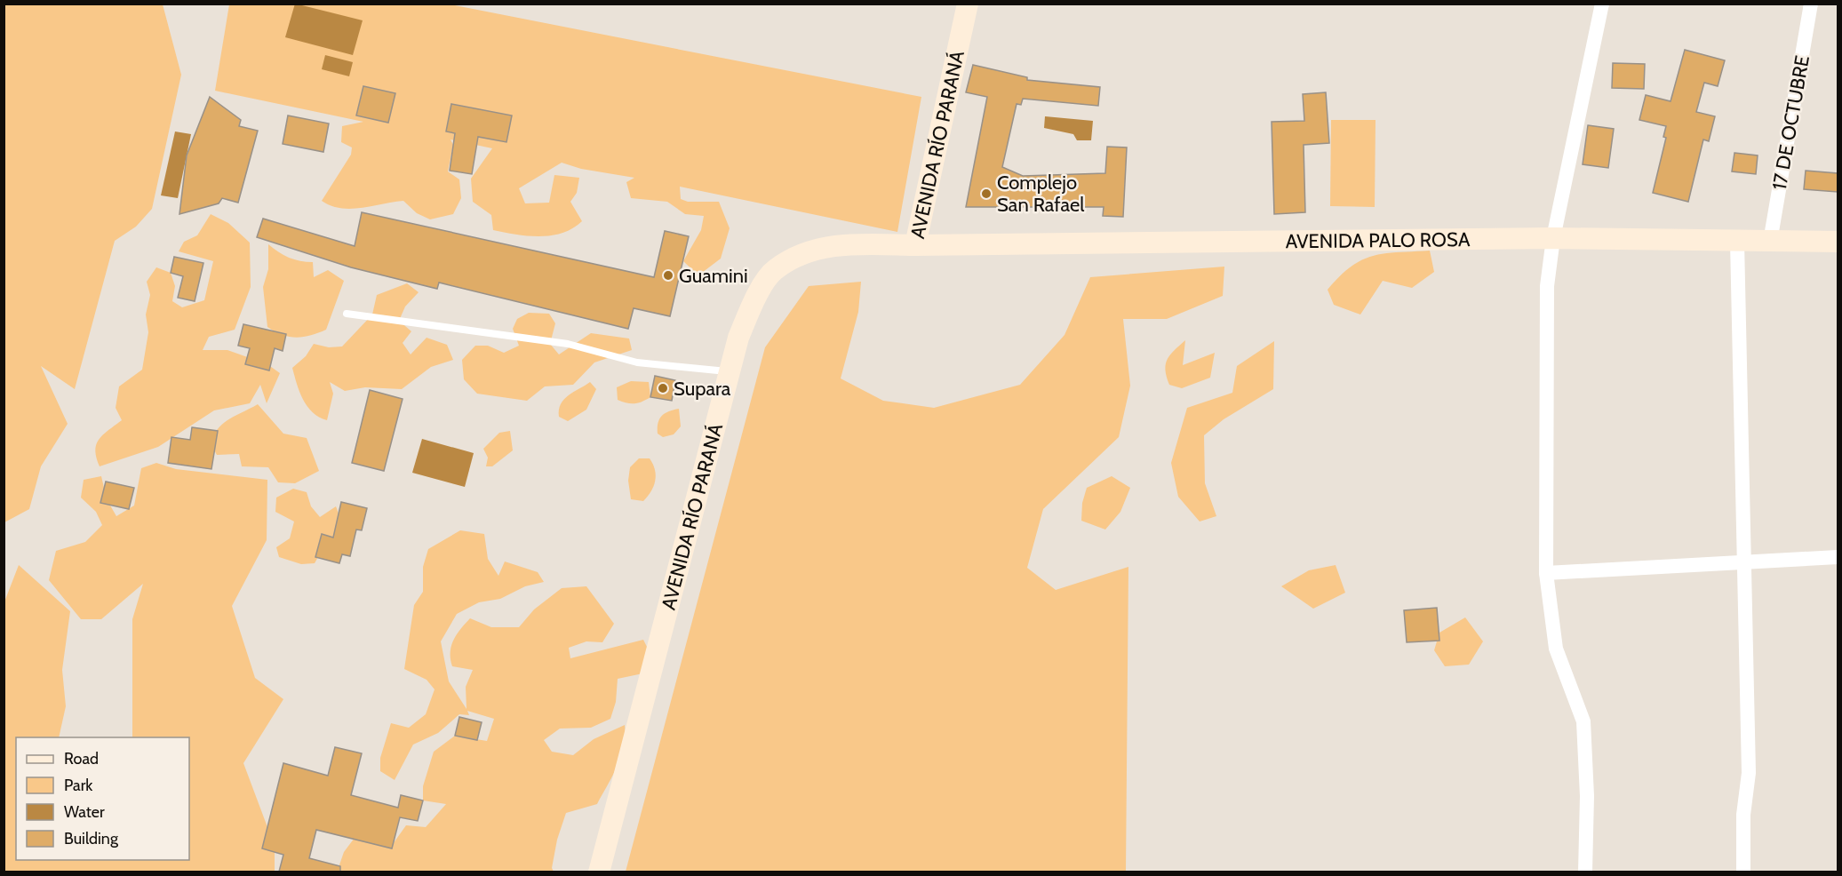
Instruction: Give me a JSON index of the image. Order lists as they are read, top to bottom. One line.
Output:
{"streets":{"main road":["AVENIDA RÍO PARANÁ","AVENIDA PALO ROSA"],"street":["17 DE OCTUBRE"]},"crossings":[["17 DE OCTUBRE","AVENIDA PALO ROSA"],["AVENIDA RÍO PARANÁ","AVENIDA PALO ROSA"]],"places":["Complejo San Rafael","Guamini","Supara"],"legend":["Road","Park","Water","Building"]}
